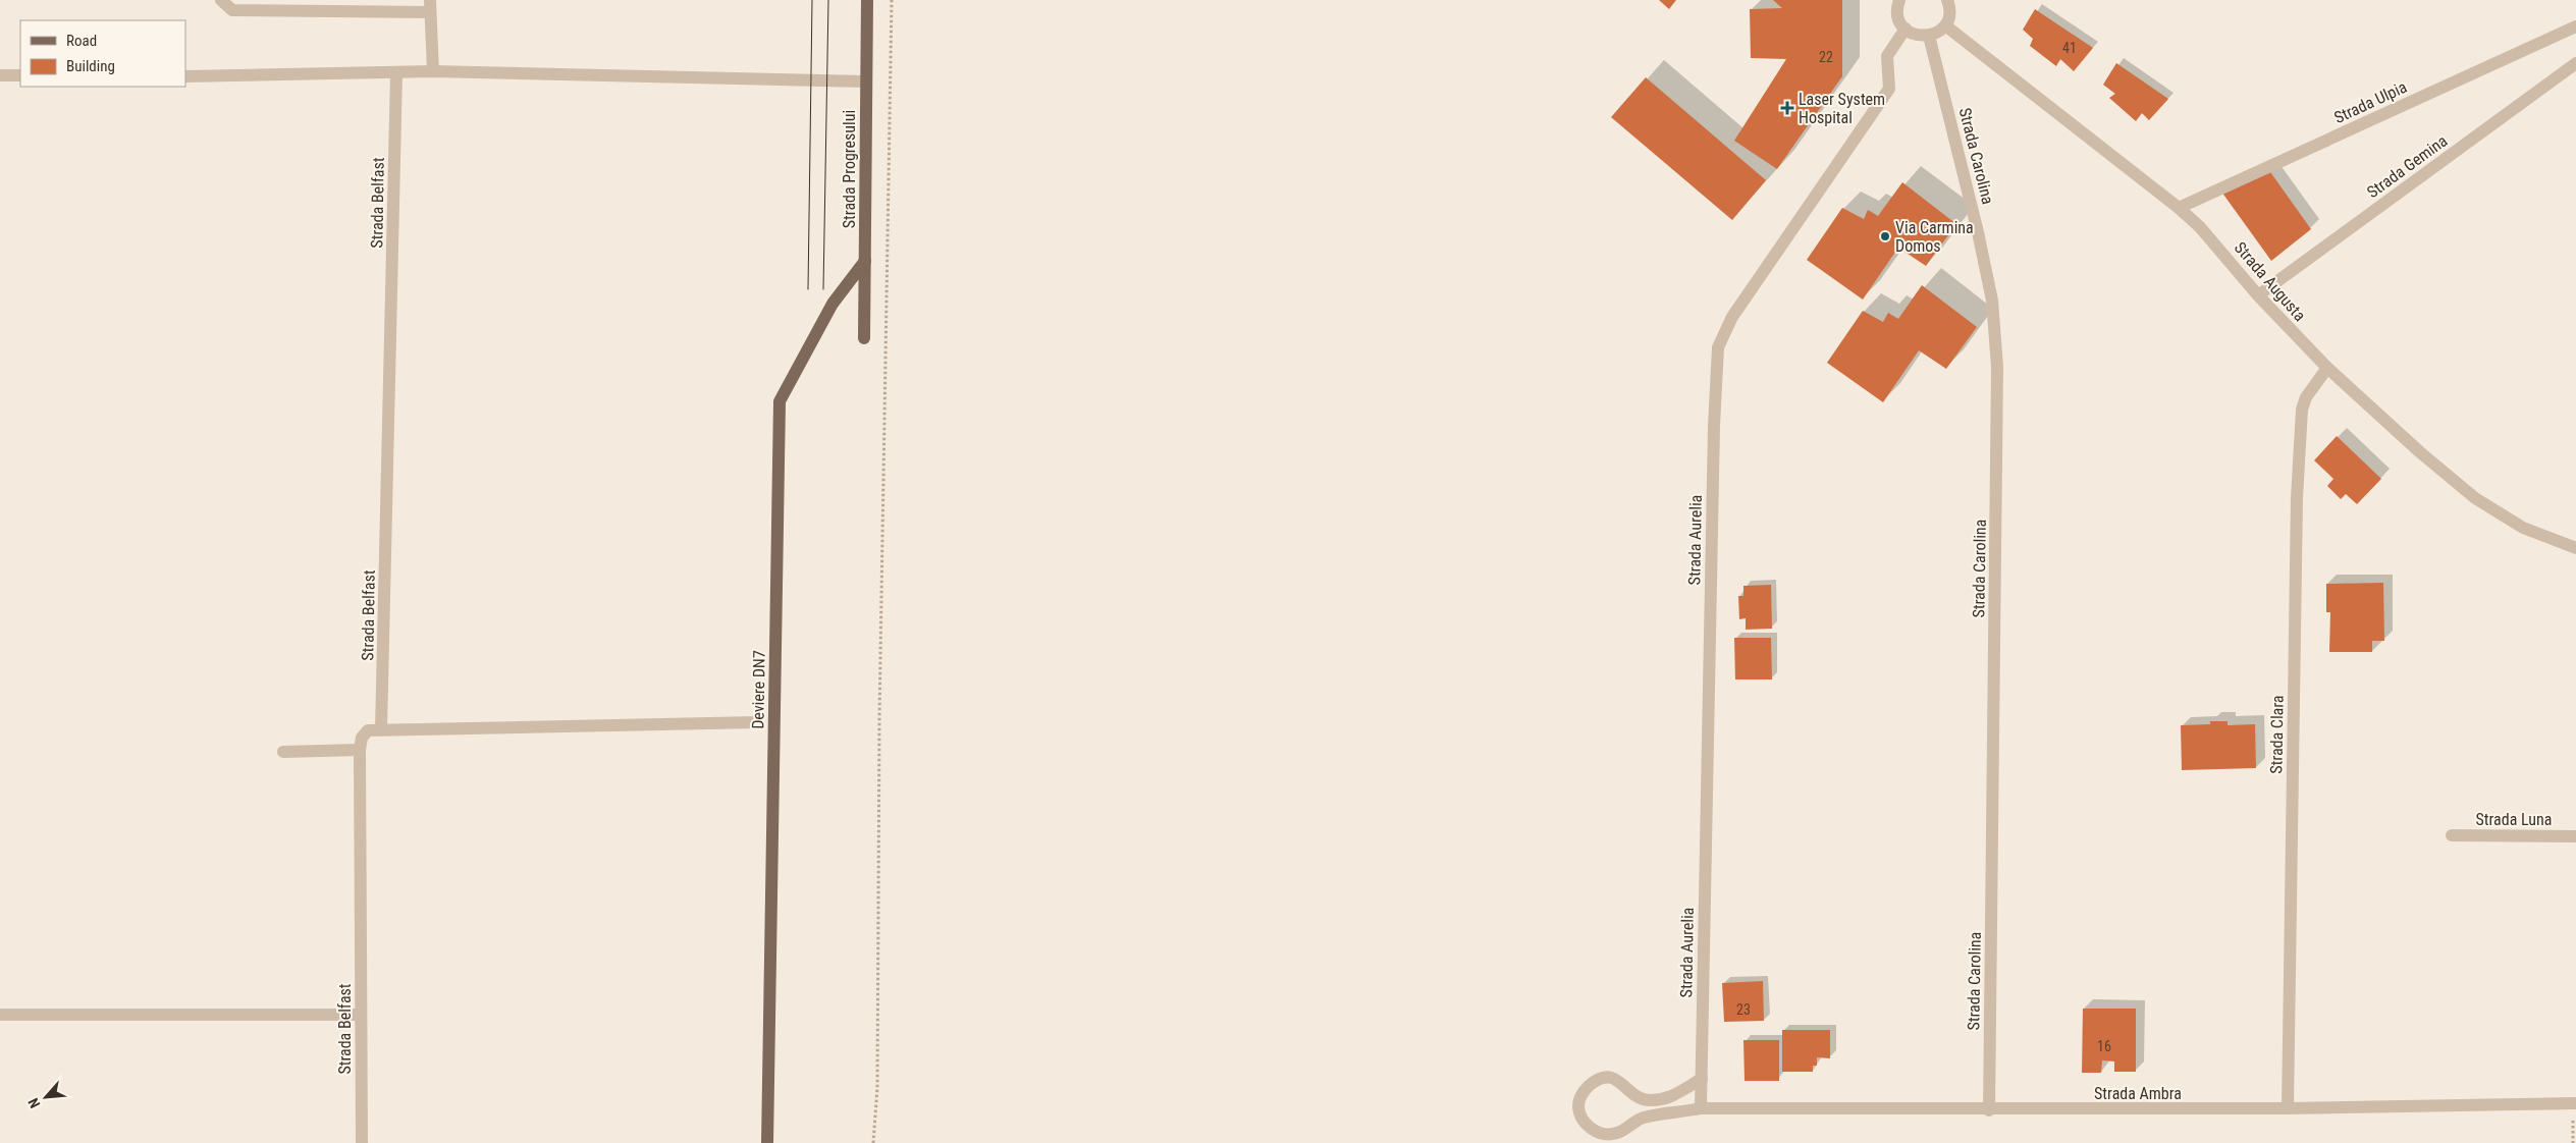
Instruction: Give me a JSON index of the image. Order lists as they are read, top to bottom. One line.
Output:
{"streets":{"main road":["Strada Progresului","Deviere DN7"],"street":["Strada Ulpia","Strada Carolina","Strada Gemina","Strada Belfast","Strada Augusta","Strada Aurelia","Strada Clara","Strada Luna","Strada Ambra"]},"crossings":[["Strada Ulpia","Strada Augusta"],["Strada Carolina","Strada Ambra"],["Strada Gemina","Strada Augusta"],["Strada Progresului","Deviere DN7"],["Strada Augusta","Strada Clara"],["Strada Aurelia","Strada Ambra"],["Strada Clara","Strada Ambra"]],"places":{"health":["Laser System Hospital"],"other":["Via Carmina Domos"]},"house_numbers":["41","22","23","16"],"legend":["Road","Building"],"north":"bottom left"}
